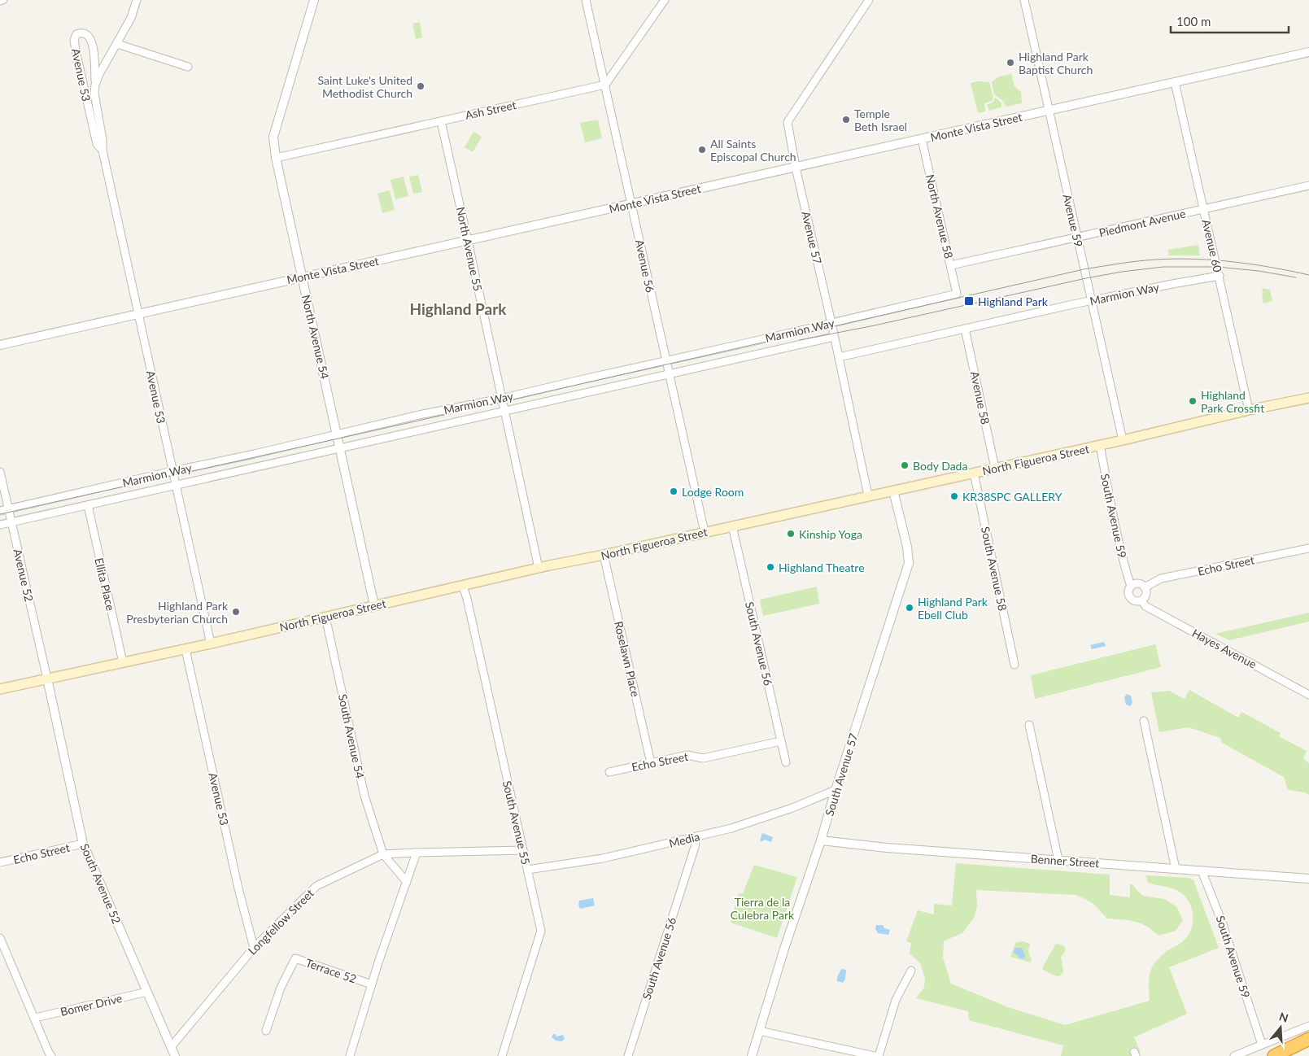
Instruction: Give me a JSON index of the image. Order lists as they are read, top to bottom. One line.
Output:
{"streets":{"main road":["North Figueroa Street"],"street":["Avenue 53","Ash Street","Monte Vista Street","North Avenue 58","Avenue 59","Piedmont Avenue","Avenue 57","Avenue 60","North Avenue 55","Avenue 56","Marmion Way","North Avenue 54","Avenue 58","South Avenue 59","Echo Street","South Avenue 58","Avenue 52","Ellita Place","South Avenue 56","Hayes Avenue","Roselawn Place","South Avenue 54","South Avenue 57","South Avenue 55","Media","Benner Street","South Avenue 52","Longfellow Street","Terrace 52","Bomer Drive"]},"crossings":[["Avenue 53","Monte Vista Street"],["Avenue 53","Marmion Way"],["Avenue 53","North Figueroa Street"],["Avenue 53","Longfellow Street"],["Ash Street","North Avenue 55"],["Ash Street","Avenue 56"],["Ash Street","North Avenue 54"],["Monte Vista Street","North Avenue 58"],["Monte Vista Street","Avenue 59"],["Monte Vista Street","Avenue 57"],["Monte Vista Street","Avenue 60"],["Monte Vista Street","North Avenue 55"],["Monte Vista Street","Avenue 56"],["Monte Vista Street","North Avenue 54"],["North Avenue 58","Piedmont Avenue"],["North Avenue 58","Marmion Way"],["Avenue 59","Piedmont Avenue"],["Avenue 59","Marmion Way"],["Avenue 59","North Figueroa Street"],["Piedmont Avenue","Avenue 60"],["Avenue 57","Marmion Way"],["Avenue 57","North Figueroa Street"],["Avenue 60","Marmion Way"],["Avenue 60","North Figueroa Street"],["North Avenue 55","Marmion Way"],["North Avenue 55","North Figueroa Street"],["Avenue 56","Marmion Way"],["Avenue 56","North Figueroa Street"],["Marmion Way","North Avenue 54"],["Marmion Way","Avenue 58"],["Marmion Way","Avenue 52"],["Marmion Way","Ellita Place"],["North Avenue 54","North Figueroa Street"],["Avenue 58","North Figueroa Street"],["North Figueroa Street","South Avenue 59"],["North Figueroa Street","South Avenue 58"],["North Figueroa Street","Avenue 52"],["North Figueroa Street","Ellita Place"],["North Figueroa Street","South Avenue 56"],["North Figueroa Street","Roselawn Place"],["North Figueroa Street","South Avenue 54"],["North Figueroa Street","South Avenue 57"],["North Figueroa Street","South Avenue 55"],["North Figueroa Street","South Avenue 52"],["South Avenue 59","Echo Street"],["South Avenue 59","Hayes Avenue"],["South Avenue 59","Benner Street"],["Echo Street","South Avenue 56"],["Echo Street","Hayes Avenue"],["Echo Street","Roselawn Place"],["Echo Street","South Avenue 52"],["Avenue 52","South Avenue 52"],["South Avenue 56","Media"],["South Avenue 54","Longfellow Street"],["South Avenue 57","Media"],["South Avenue 57","Benner Street"],["South Avenue 55","Media"],["South Avenue 55","Longfellow Street"],["South Avenue 52","Longfellow Street"],["South Avenue 52","Bomer Drive"]],"districts":["Highland Park"],"parks":["Tierra de la Culebra Park"],"places":{"other":["Highland Park Baptist Church","Saint Luke's United Methodist Church","Temple Beth Israel","All Saints Episcopal Church","Highland Park Crossfit","Body Dada","Lodge Room","KR38SPC GALLERY","Kinship Yoga","Highland Theatre","Highland Park Ebell Club","Highland Park Presbyterian Church"],"transit":["Highland Park"]},"scale_bar":"100 m","north":"top"}
